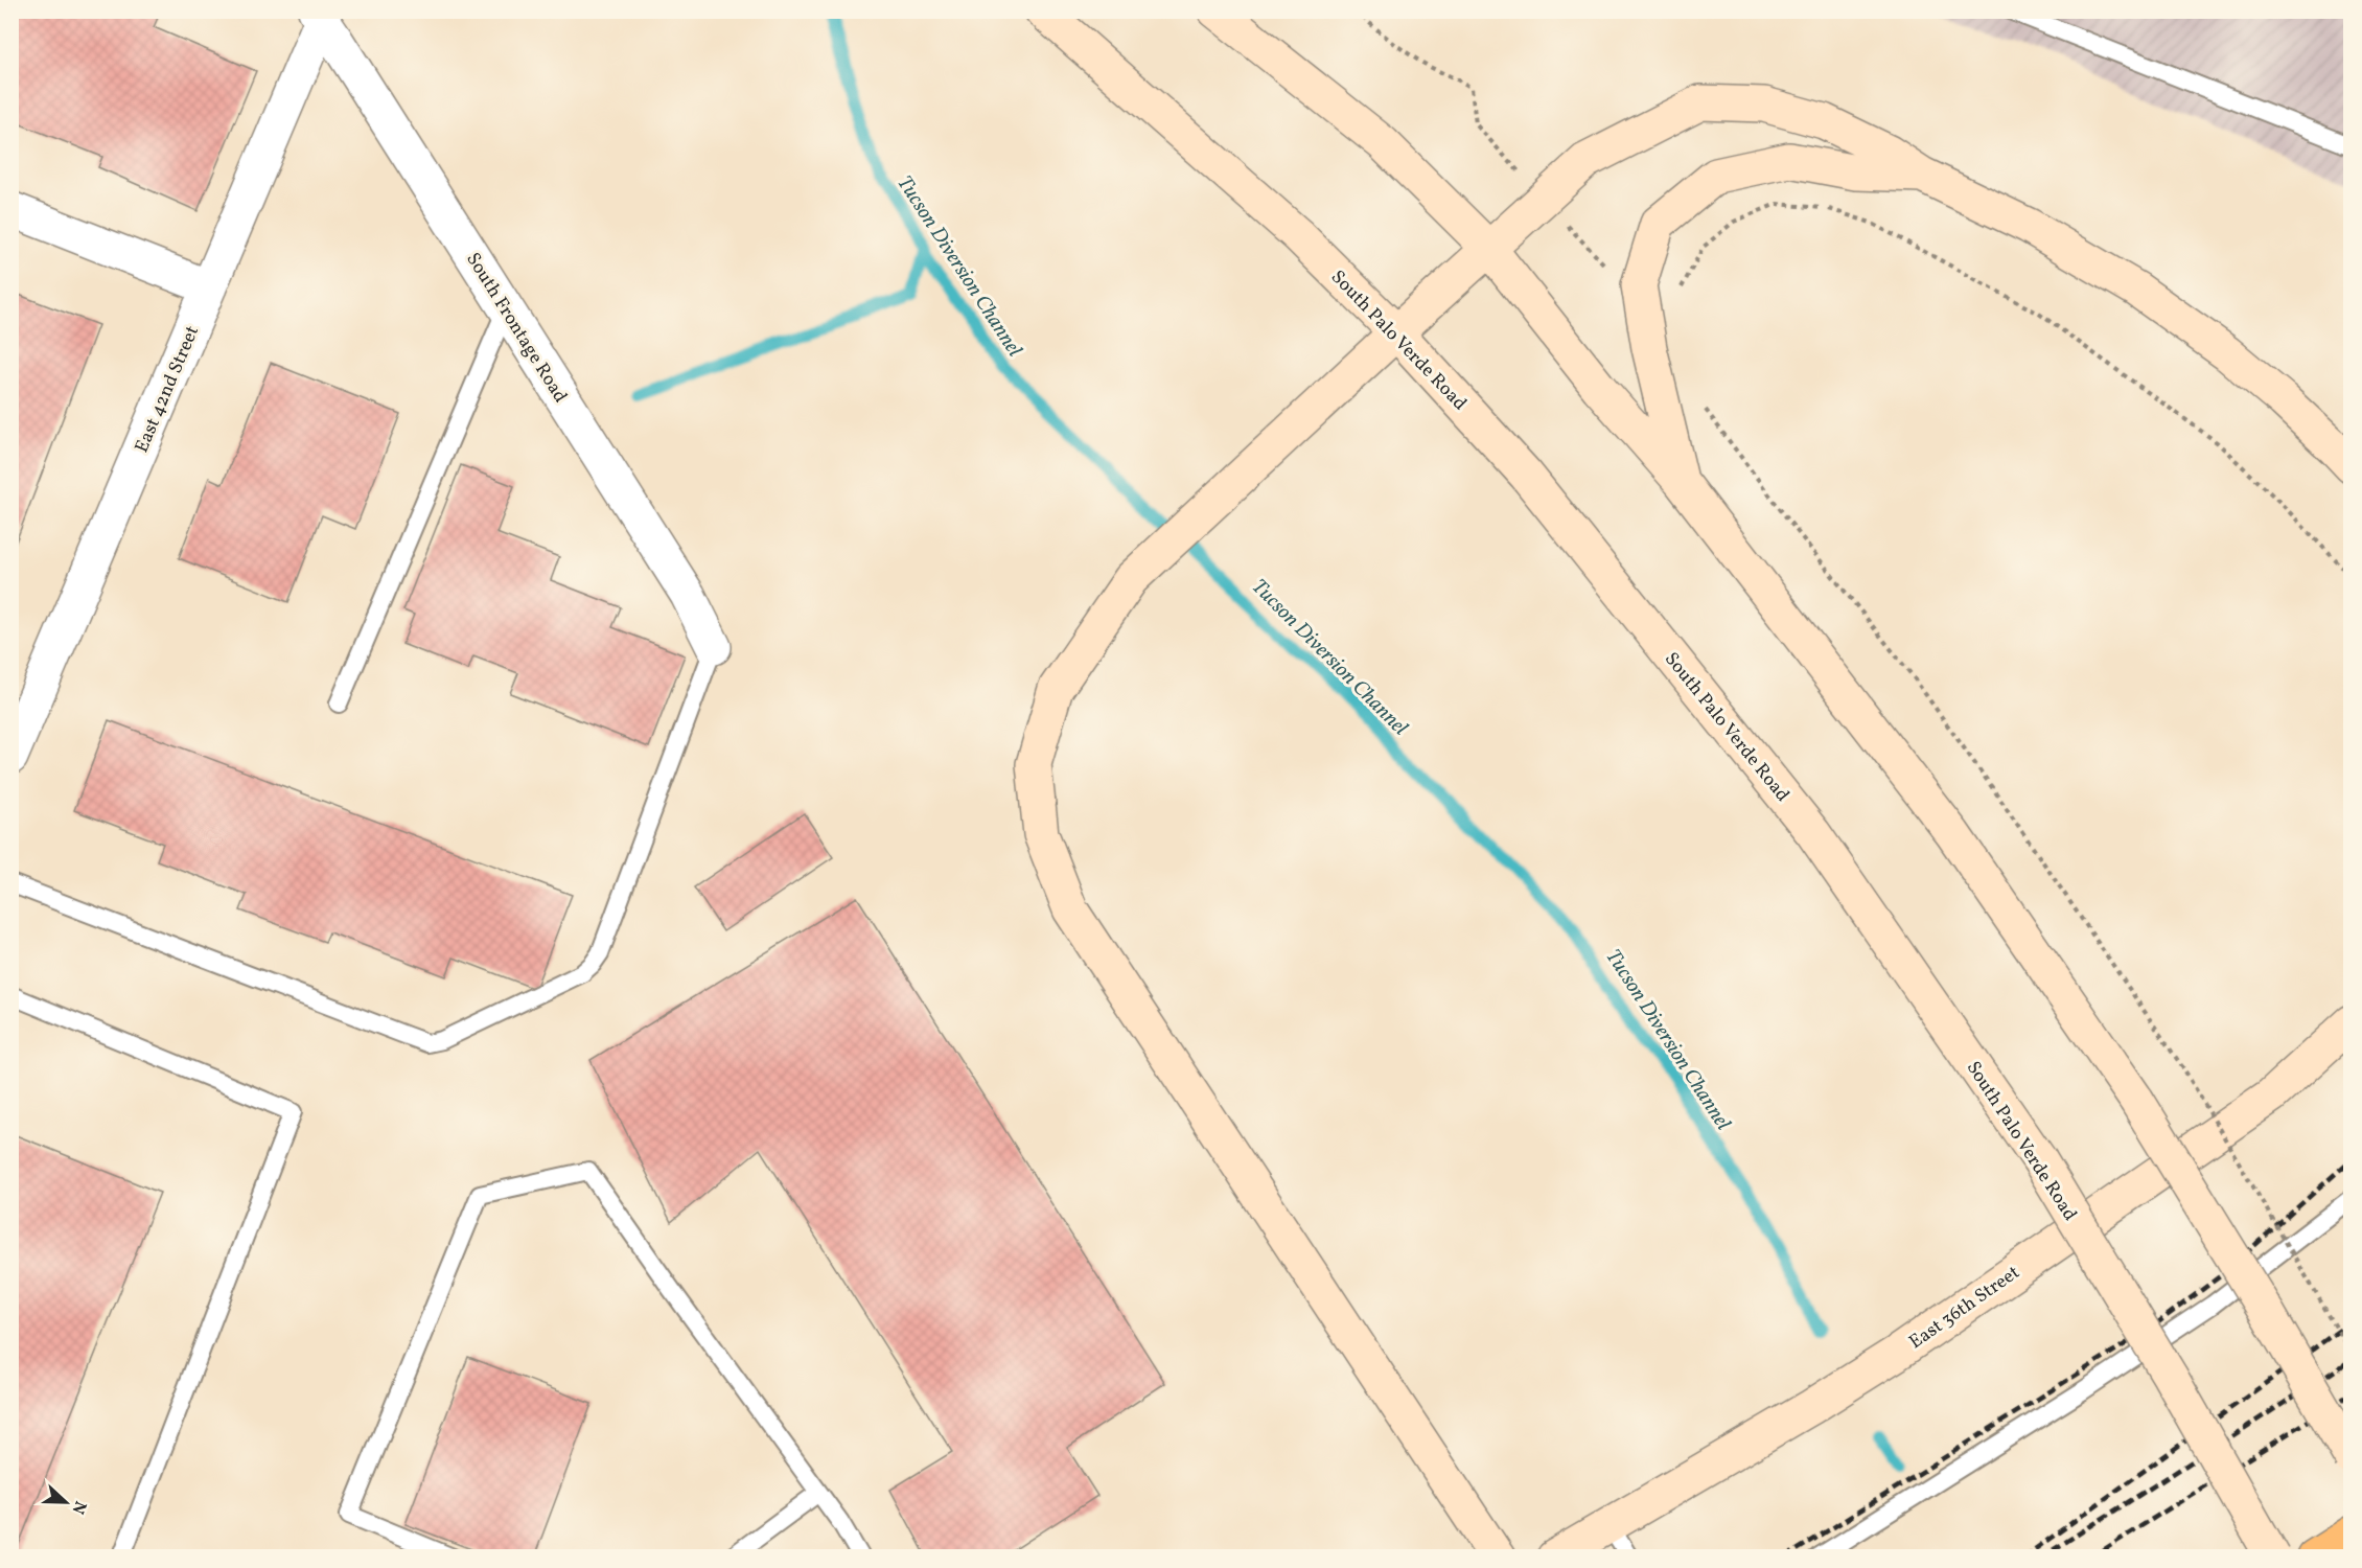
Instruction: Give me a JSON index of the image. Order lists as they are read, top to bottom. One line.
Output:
{"streets":{"main road":["South Palo Verde Road","East 36th Street"],"street":["South Frontage Road","East 42nd Street"]},"crossings":[["South Frontage Road","East 42nd Street"]],"water":["Tucson Diversion Channel"],"north":"right"}
